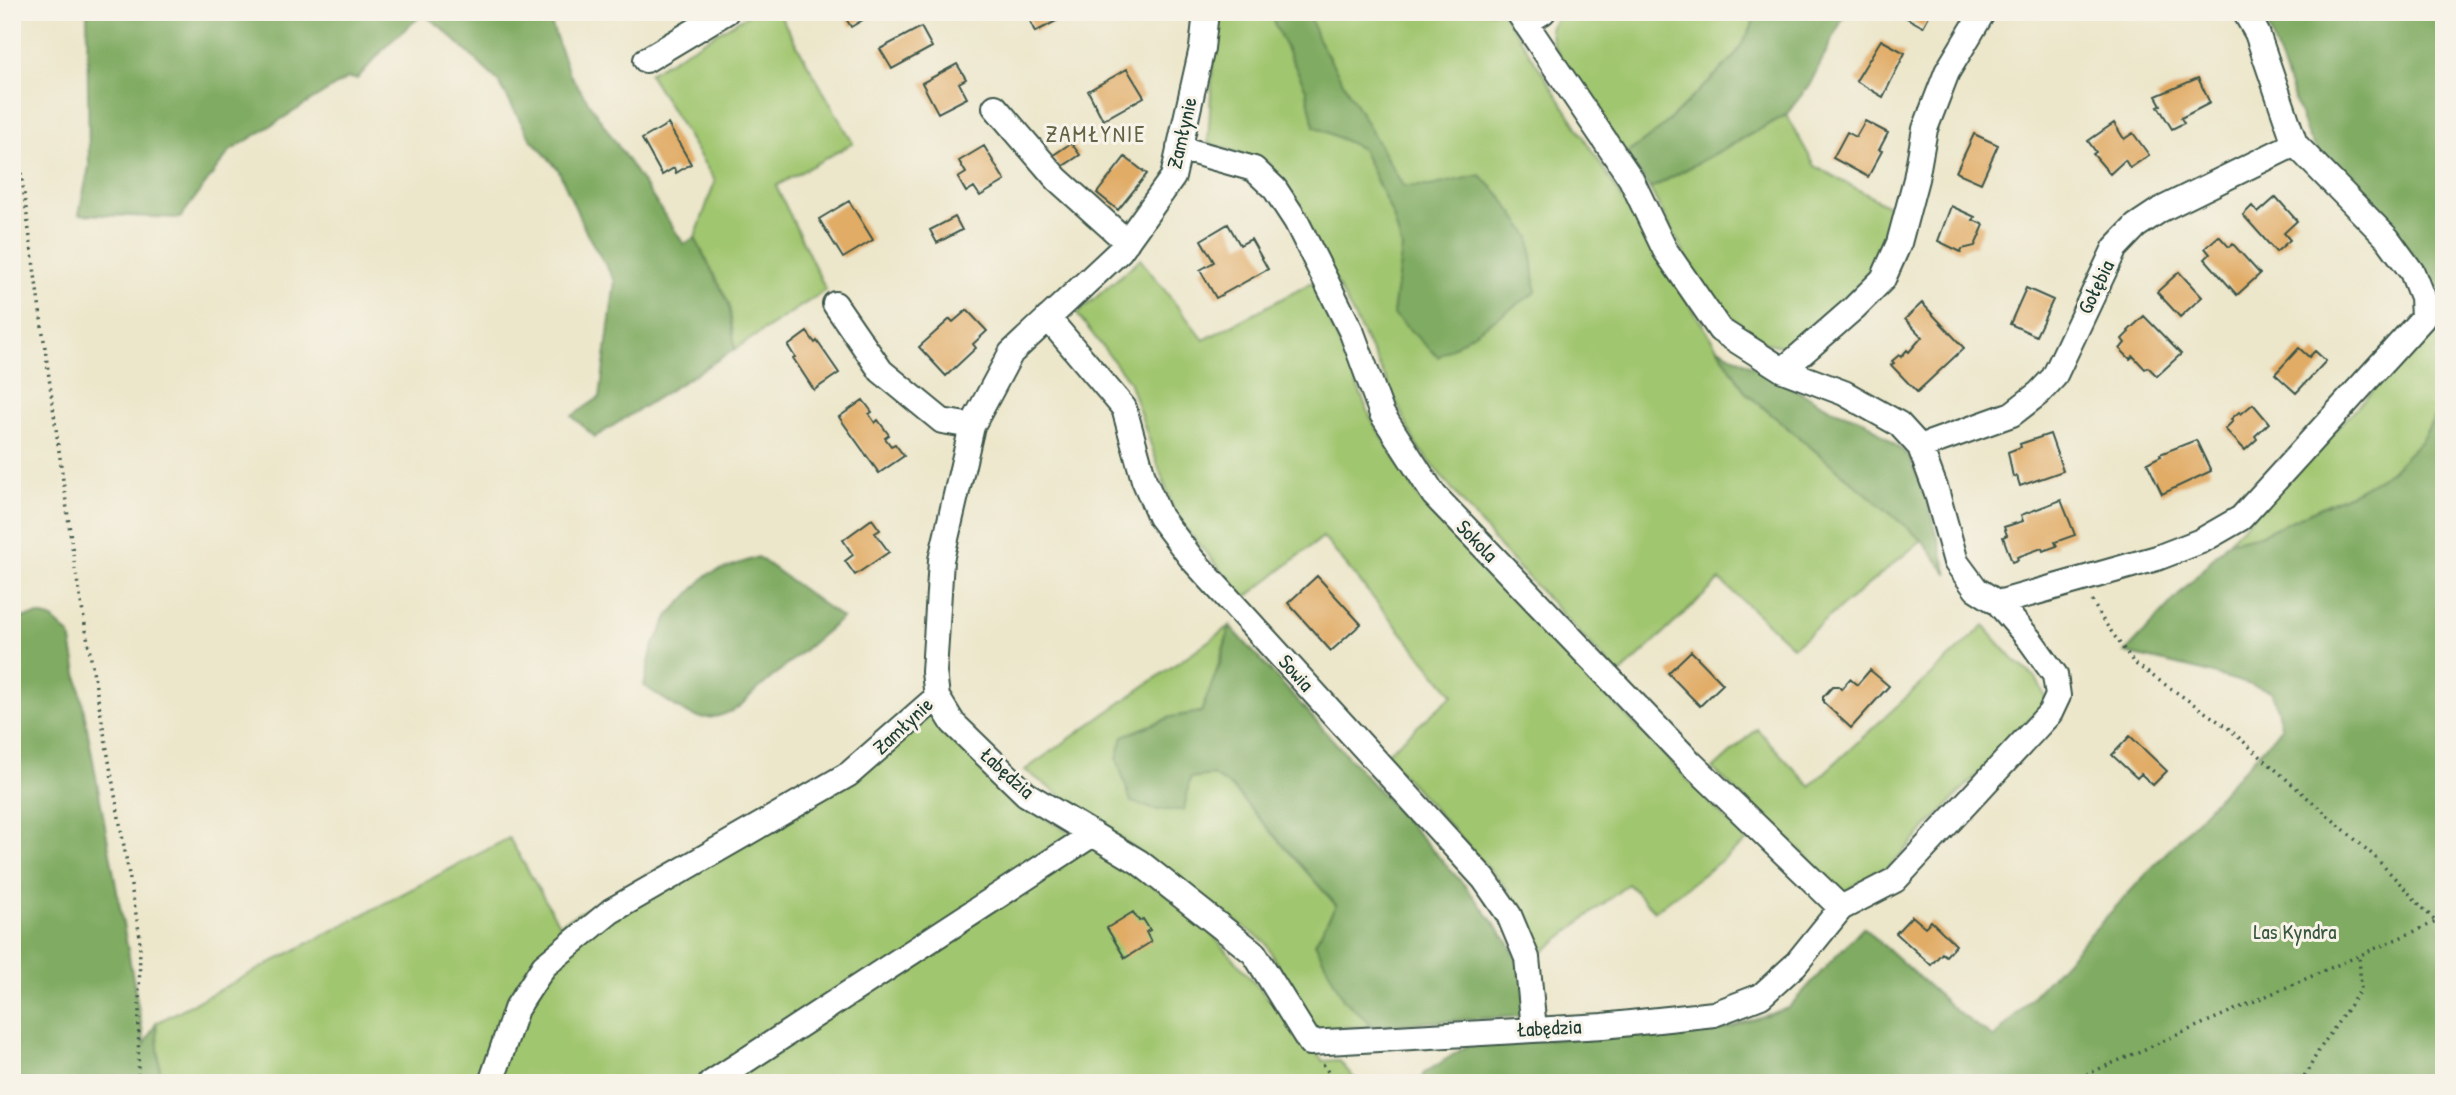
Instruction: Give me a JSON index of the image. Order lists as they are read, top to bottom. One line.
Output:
{"streets":{"street":["Zamłynie","Gołębia","Sokola","Sowia","Łabędzia"]},"crossings":[["Zamłynie","Sokola"],["Zamłynie","Sowia"],["Zamłynie","Łabędzia"],["Gołębia","Łabędzia"],["Sokola","Łabędzia"],["Sowia","Łabędzia"]],"districts":["ZAMŁYNIE"],"parks":["Las Kyndra"]}
